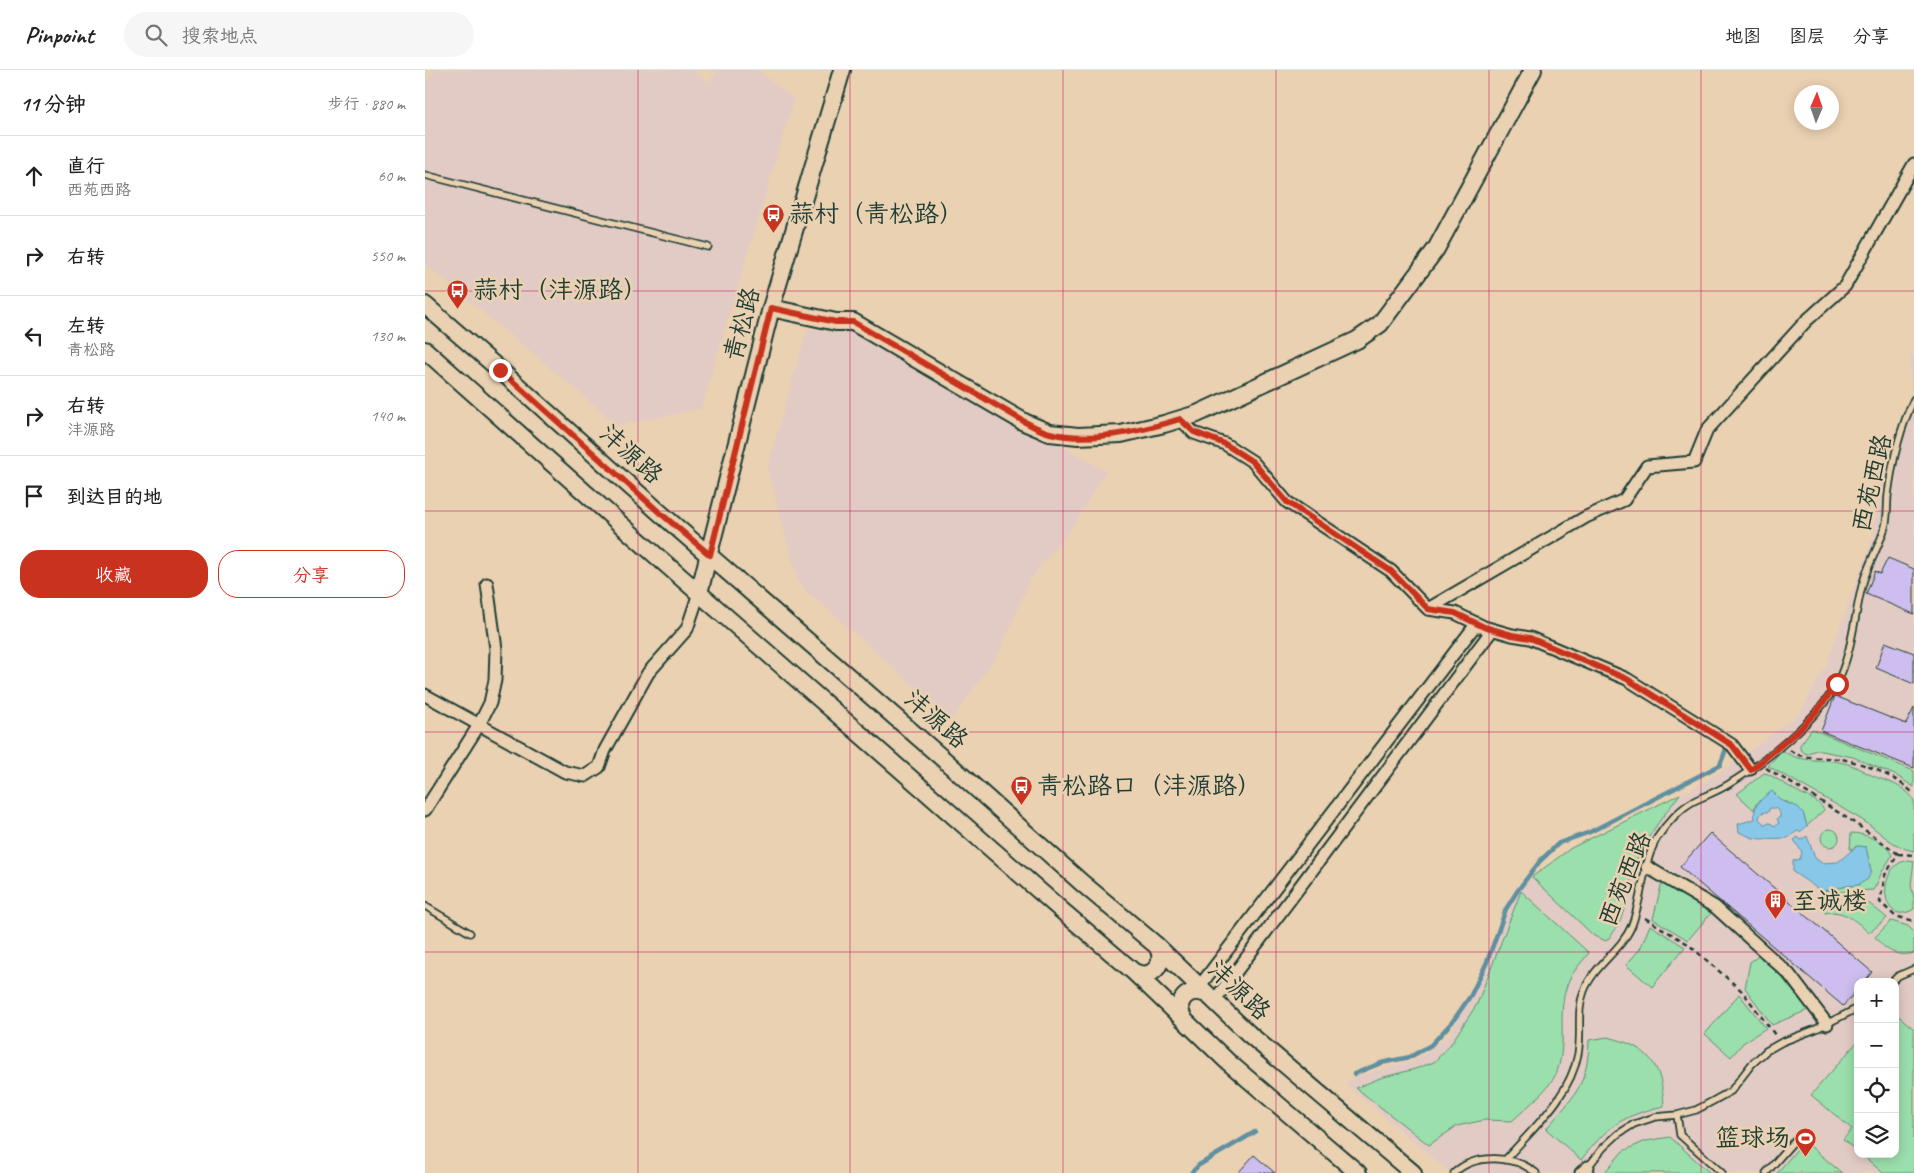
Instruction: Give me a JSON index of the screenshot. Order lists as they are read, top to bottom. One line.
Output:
{"streets":{"main road":["青松路","沣源路"],"lane":["西苑西路"]},"crossings":[["青松路","沣源路"]],"places":{"bus stop":["蒜村（青松路）","蒜村（沣源路）","青松路口（沣源路）"],"building":["至诚楼"],"sports":["篮球场"]},"north":"top","page":{"header":"Pinpoint","search":"搜索地点","nav":["地图","图层","分享"],"heading":["11 分钟","步行 · 880 m"],"list":[["直行","西苑西路","60 m"],["右转","550 m"],["左转","青松路","130 m"],["右转","沣源路","140 m"],"到达目的地"],"buttons":["收藏","分享"],"map_buttons":["+","−"]}}
